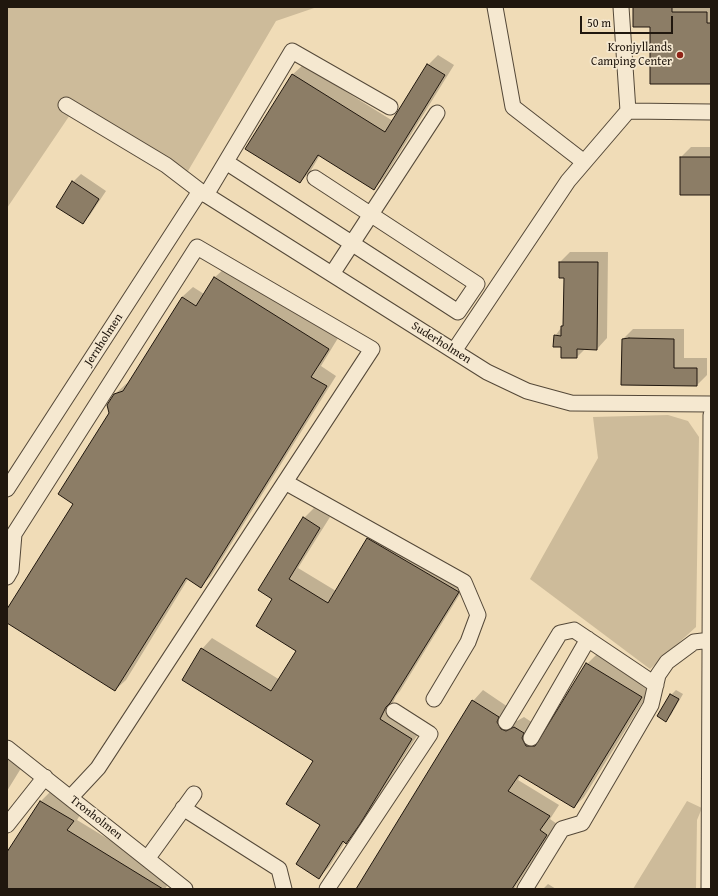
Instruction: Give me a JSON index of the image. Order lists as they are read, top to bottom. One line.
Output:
{"streets":{"street":["Jernholmen","Suderholmen","Tronholmen"]},"crossings":[["Jernholmen","Suderholmen"]],"places":["Kronjyllands Camping Center"],"scale_bar":"50 m"}
